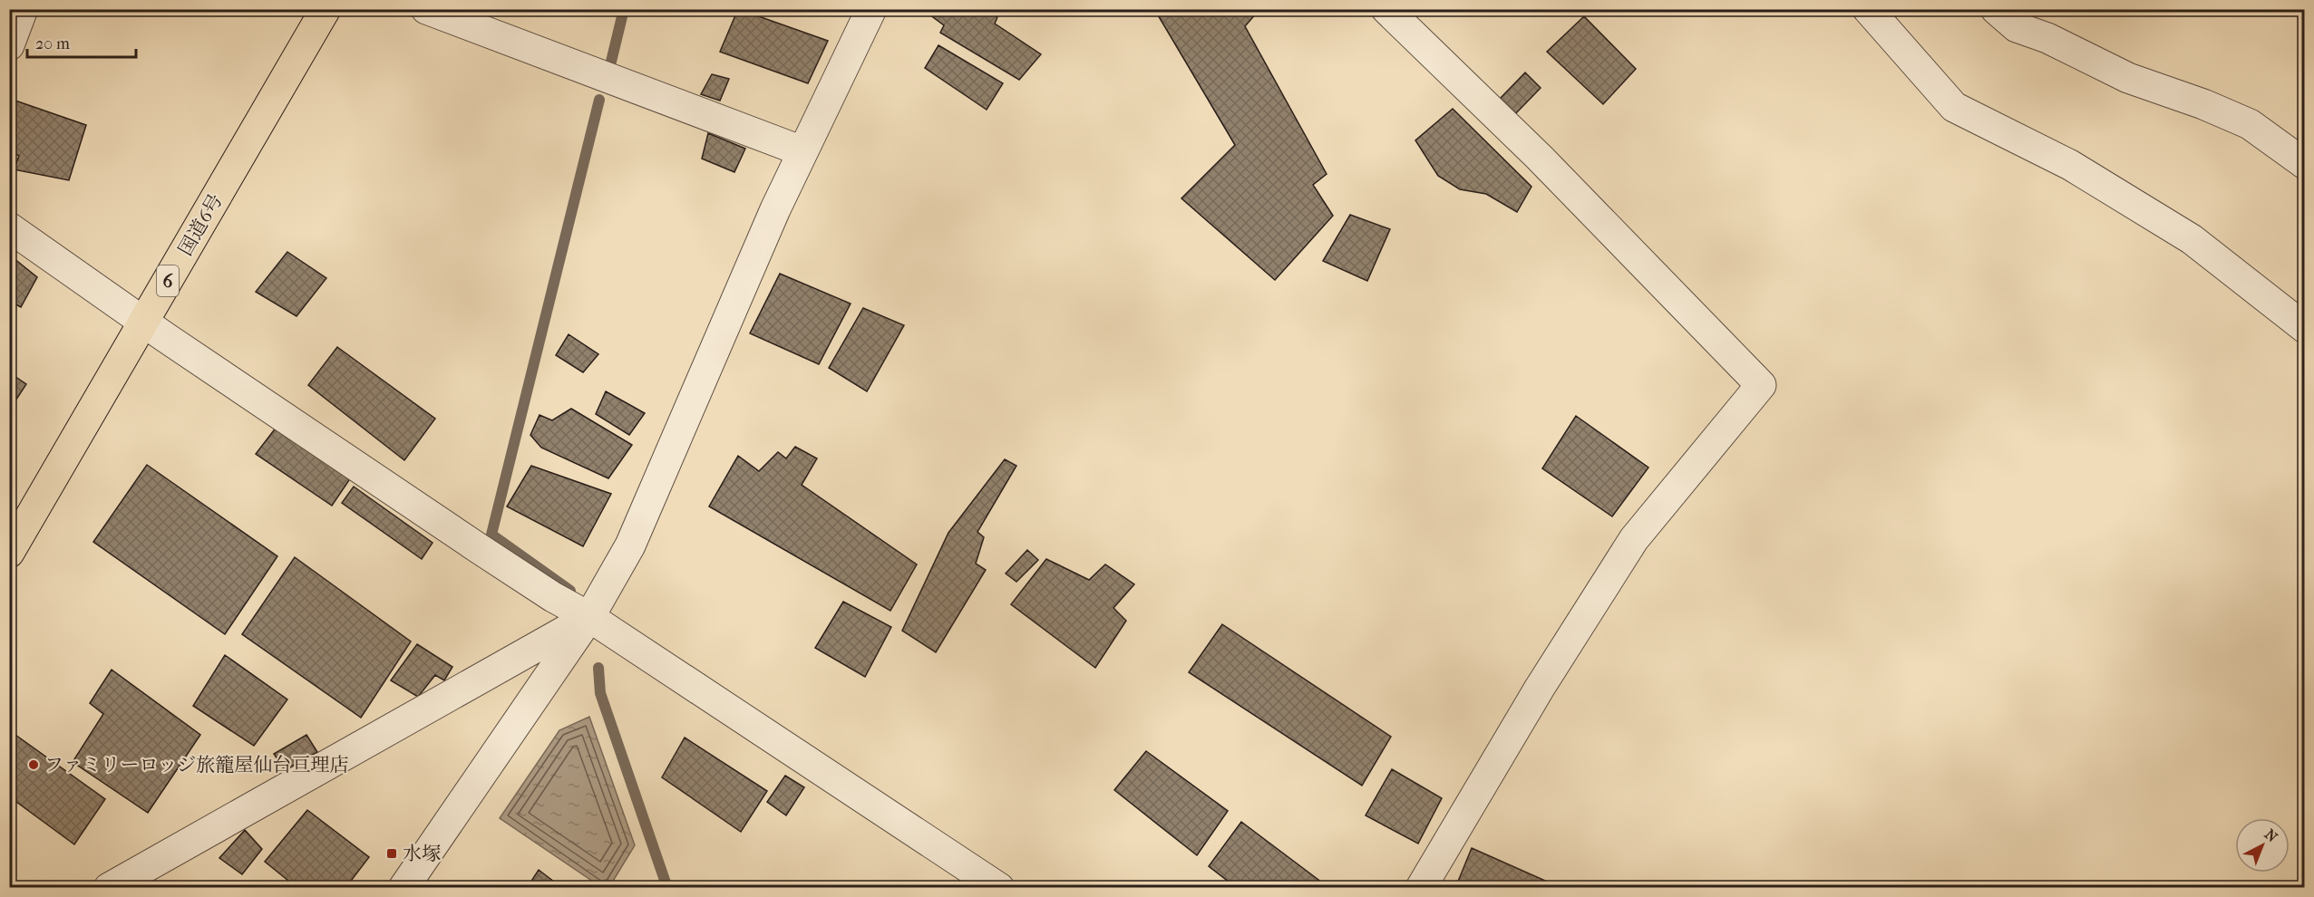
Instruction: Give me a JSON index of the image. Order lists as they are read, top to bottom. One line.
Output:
{"streets":{"highway":["国道6号","6"]},"places":{"other":["ファミリーロッジ旅籠屋仙台亘理店"],"transit":["水塚"]},"scale_bar":"20 m","north":"top right"}
